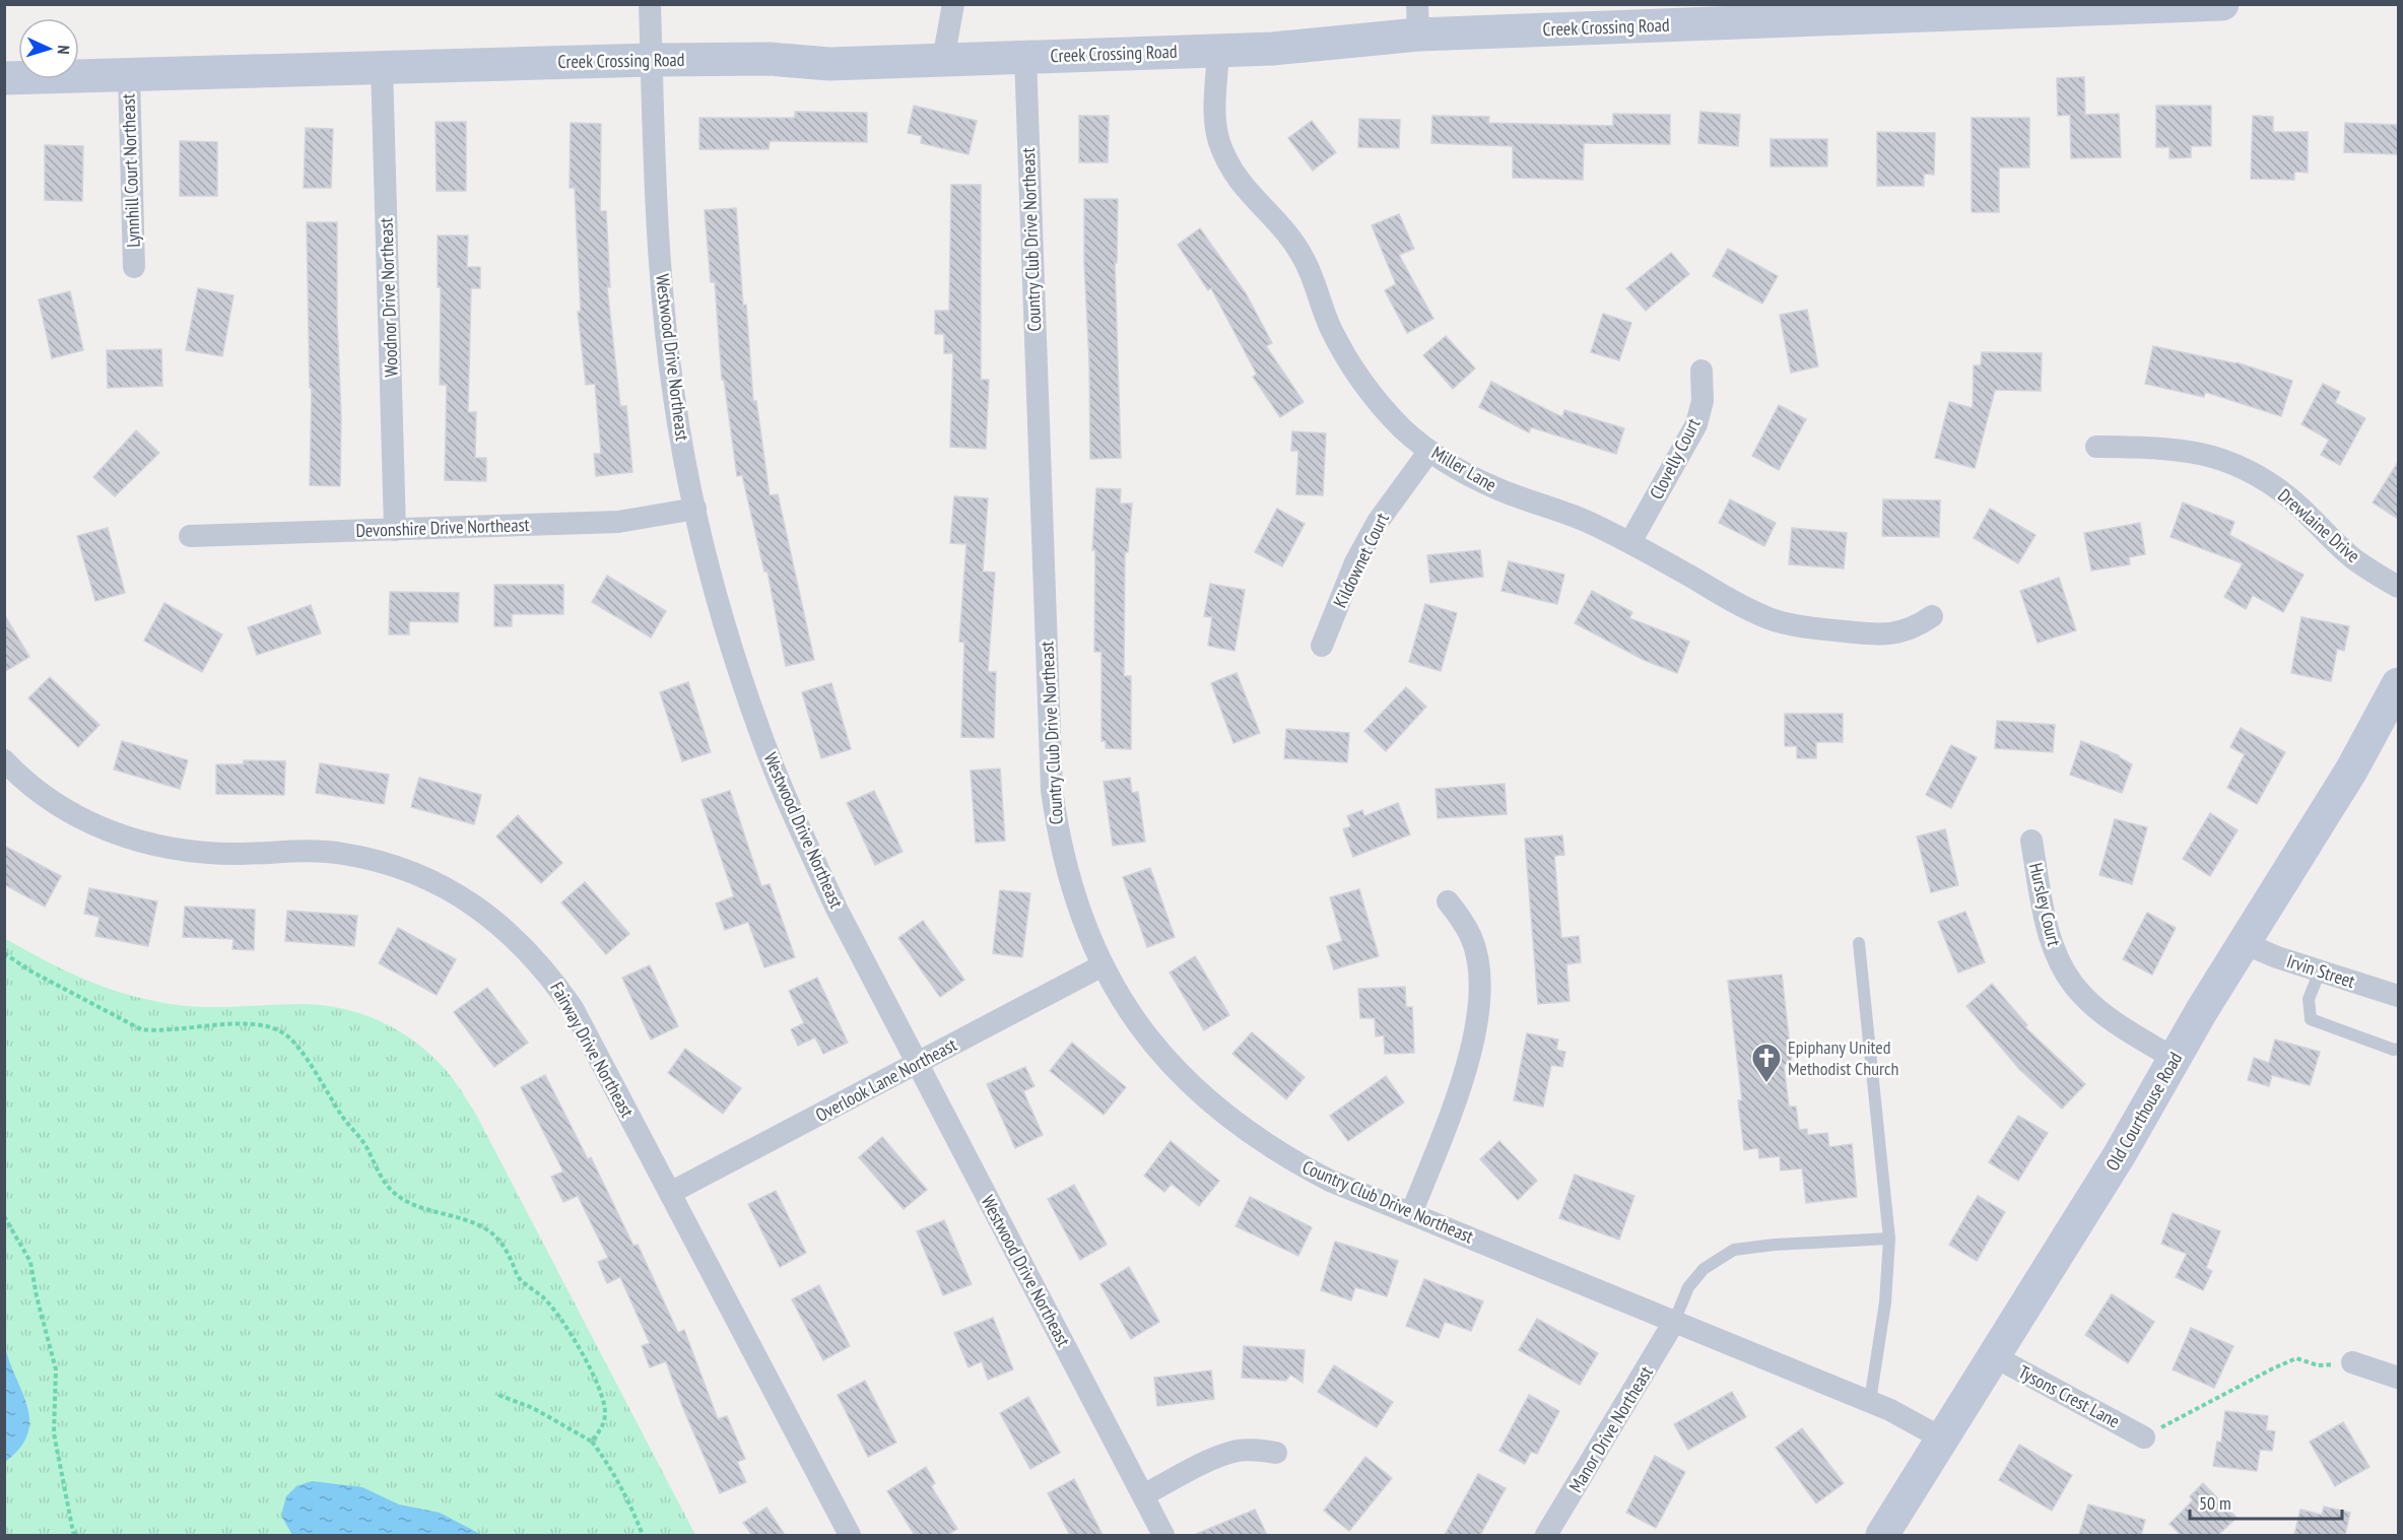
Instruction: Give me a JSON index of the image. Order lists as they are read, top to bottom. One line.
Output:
{"streets":{"street":["Creek Crossing Road","Lynnhill Court Northeast","Country Club Drive Northeast","Woodnor Drive Northeast","Westwood Drive Northeast","Clovelly Court","Miller Lane","Drewlaine Drive","Devonshire Drive Northeast","Kildownet Court","Hursley Court","Irvin Street","Fairway Drive Northeast","Overlook Lane Northeast","Old Courthouse Road","Tysons Crest Lane","Manor Drive Northeast"]},"crossings":[["Creek Crossing Road","Lynnhill Court Northeast"],["Creek Crossing Road","Country Club Drive Northeast"],["Creek Crossing Road","Woodnor Drive Northeast"],["Creek Crossing Road","Westwood Drive Northeast"],["Creek Crossing Road","Miller Lane"],["Country Club Drive Northeast","Overlook Lane Northeast"],["Country Club Drive Northeast","Old Courthouse Road"],["Country Club Drive Northeast","Manor Drive Northeast"],["Woodnor Drive Northeast","Devonshire Drive Northeast"],["Westwood Drive Northeast","Devonshire Drive Northeast"],["Westwood Drive Northeast","Overlook Lane Northeast"],["Clovelly Court","Miller Lane"],["Miller Lane","Kildownet Court"],["Hursley Court","Old Courthouse Road"],["Irvin Street","Old Courthouse Road"],["Fairway Drive Northeast","Overlook Lane Northeast"],["Old Courthouse Road","Tysons Crest Lane"]],"places":{"church":["Epiphany United Methodist Church"]},"scale_bar":"50 m","north":"right"}
